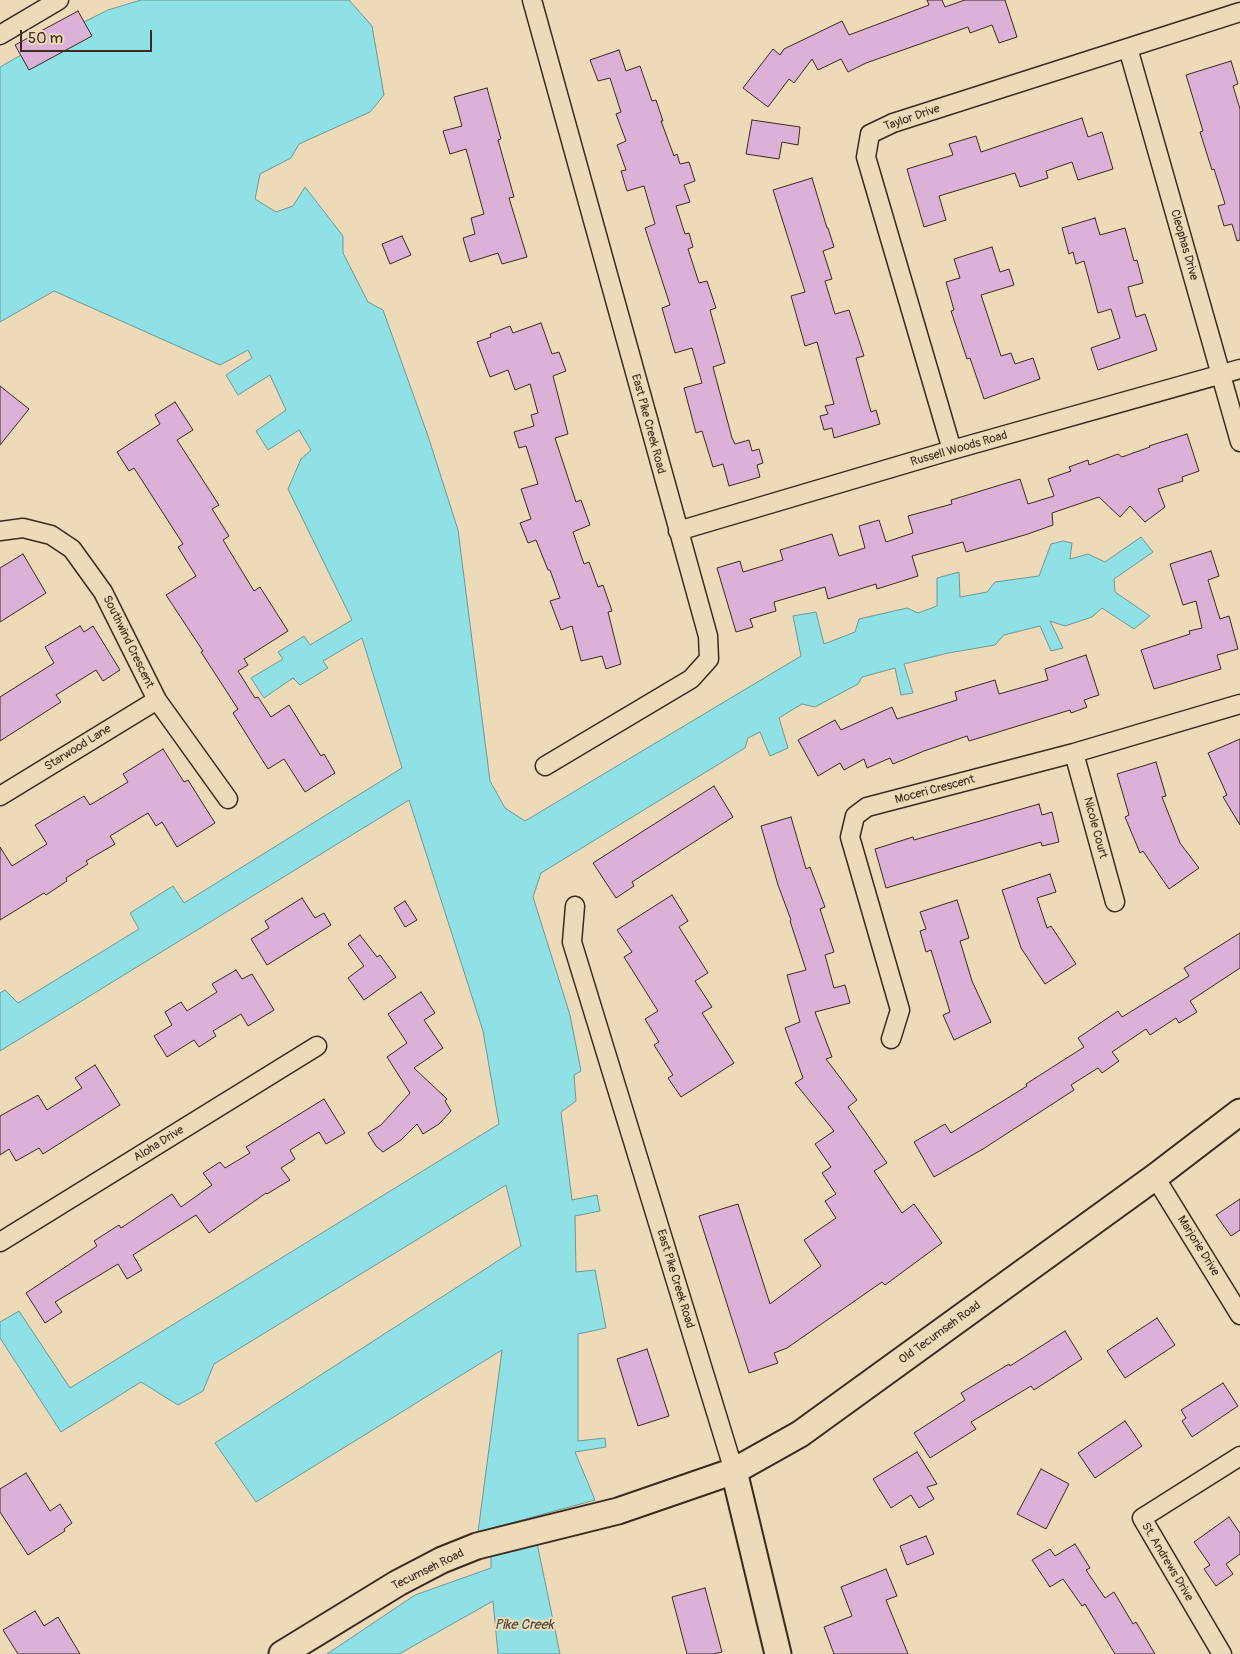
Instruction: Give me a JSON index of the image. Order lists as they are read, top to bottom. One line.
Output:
{"streets":{"main road":["East Pike Creek Road","Old Tecumseh Road","Tecumseh Road"],"street":["Taylor Drive","Cleophas Drive","Russell Woods Road","Southwind Crescent","Starwood Lane","Moceri Crescent","Nicole Court","Aloha Drive","Marjorie Drive","St. Andrews Drive"]},"crossings":[["Taylor Drive","Cleophas Drive"],["Taylor Drive","Russell Woods Road"],["Cleophas Drive","Russell Woods Road"],["East Pike Creek Road","Russell Woods Road"],["East Pike Creek Road","Old Tecumseh Road"],["Southwind Crescent","Starwood Lane"],["Moceri Crescent","Nicole Court"],["Marjorie Drive","Old Tecumseh Road"],["Old Tecumseh Road","Tecumseh Road"]],"water":["Pike Creek"],"scale_bar":"50 m"}
